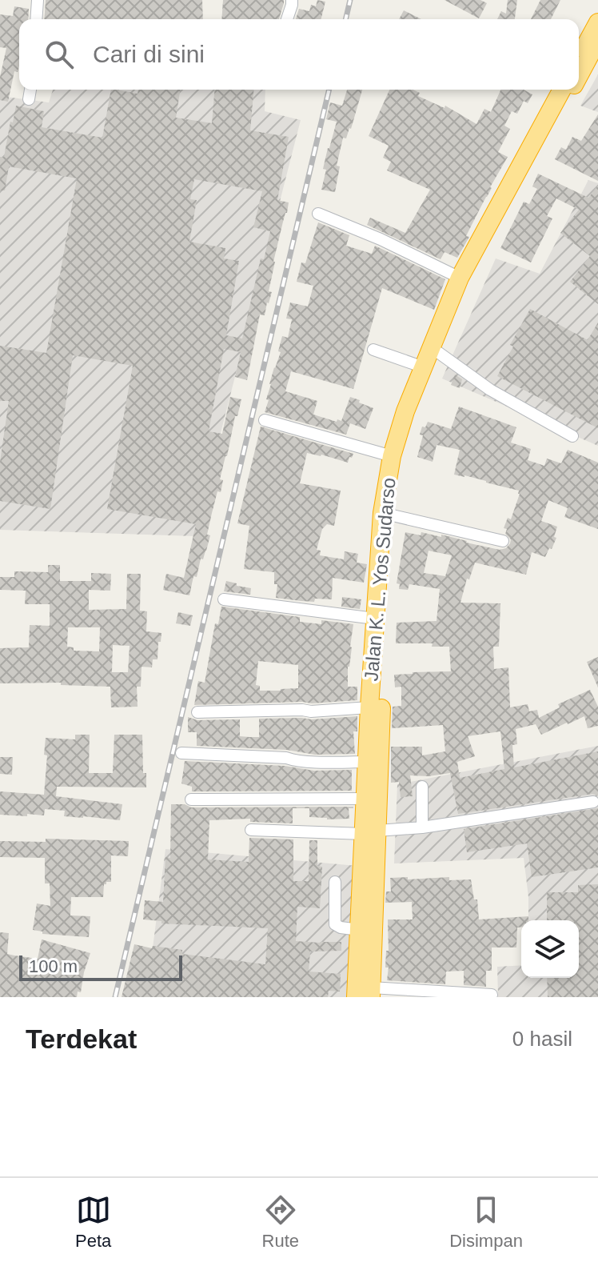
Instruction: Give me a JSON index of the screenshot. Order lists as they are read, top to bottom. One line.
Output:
{"streets":{"highway":["Jalan K. L. Yos Sudarso"]},"scale_bar":"100 m","page":{"search":"Cari di sini","scale":"100 m","heading":["Terdekat","0 hasil"],"nav":["Peta","Rute","Disimpan"]}}
